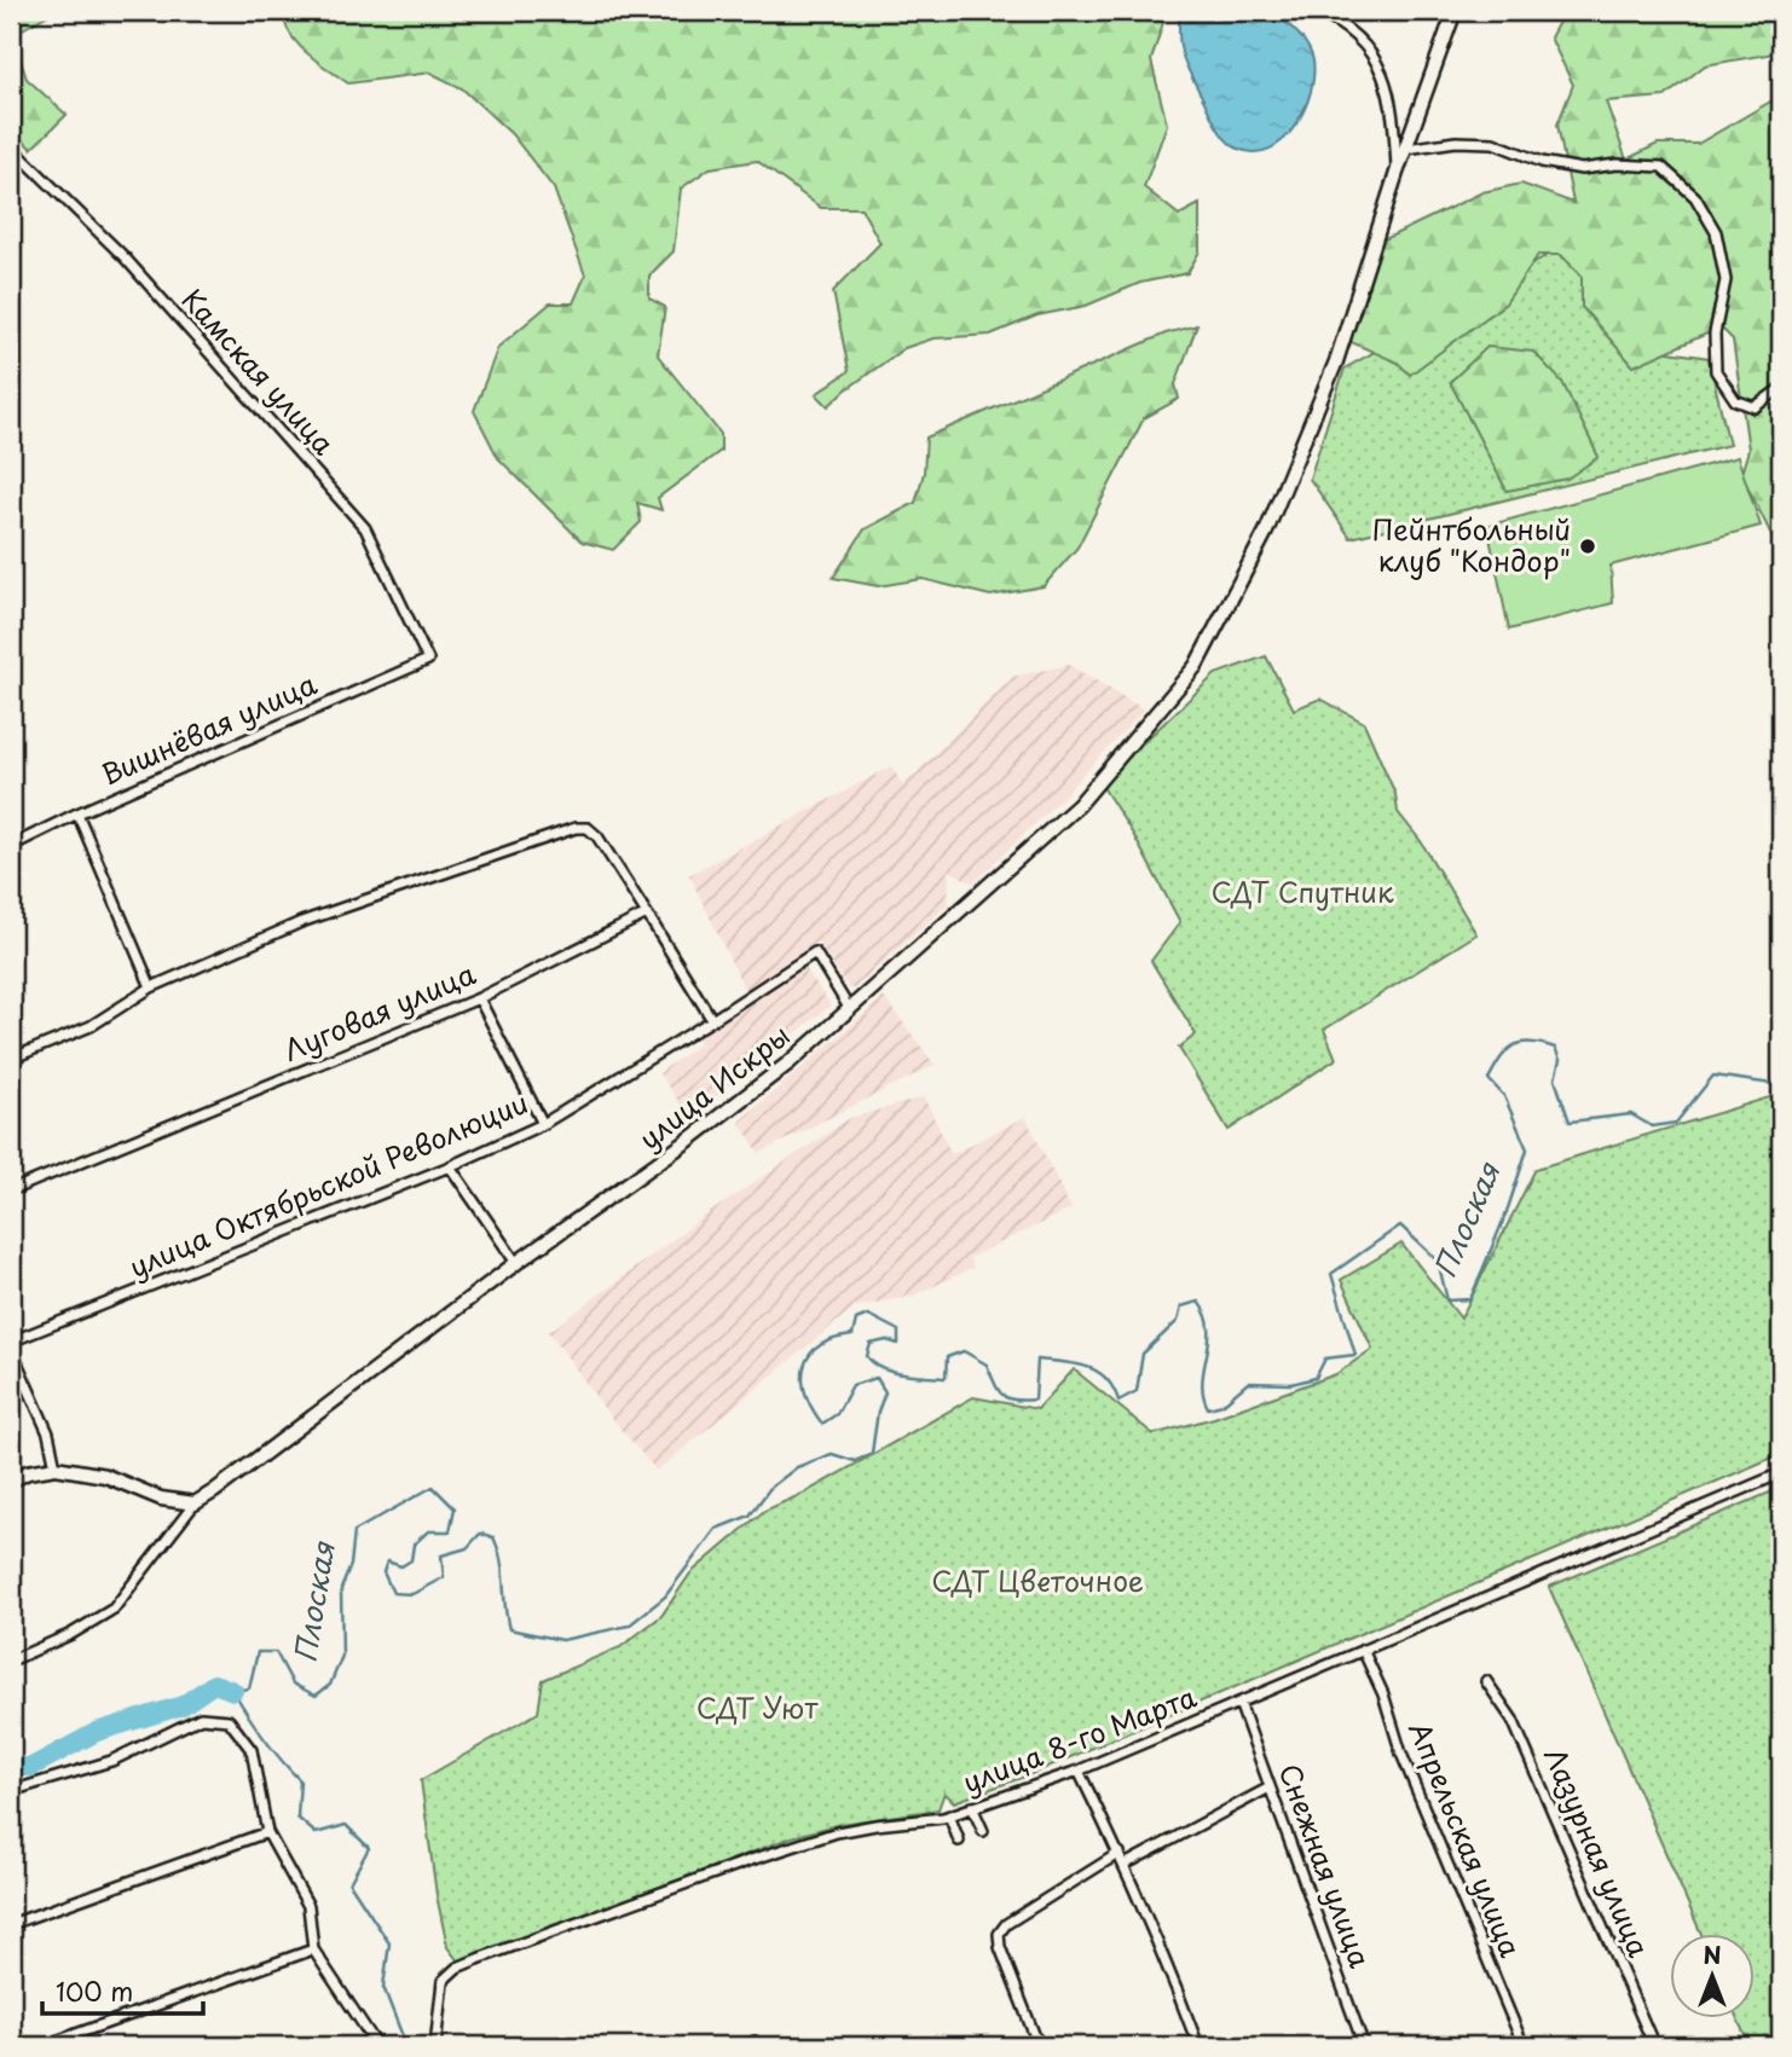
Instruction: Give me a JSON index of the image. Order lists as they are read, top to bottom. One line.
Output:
{"streets":{"main road":["улица Искры"],"street":["Камская улица","Вишнёвая улица","Луговая улица","улица Октябрьской Революции","улица 8-го Марта","Апрельская улица","Лазурная улица","Снежная улица"]},"crossings":[["Камская улица","Вишнёвая улица"],["улица Искры","улица Октябрьской Революции"],["улица 8-го Марта","Апрельская улица"],["улица 8-го Марта","Снежная улица"]],"water":["Плоская"],"parks":["СДТ Спутник","СДТ Цветочное","СДТ Уют"],"places":["Пейнтбольный клуб \"Кондор\""],"scale_bar":"100 m","north":"top"}
